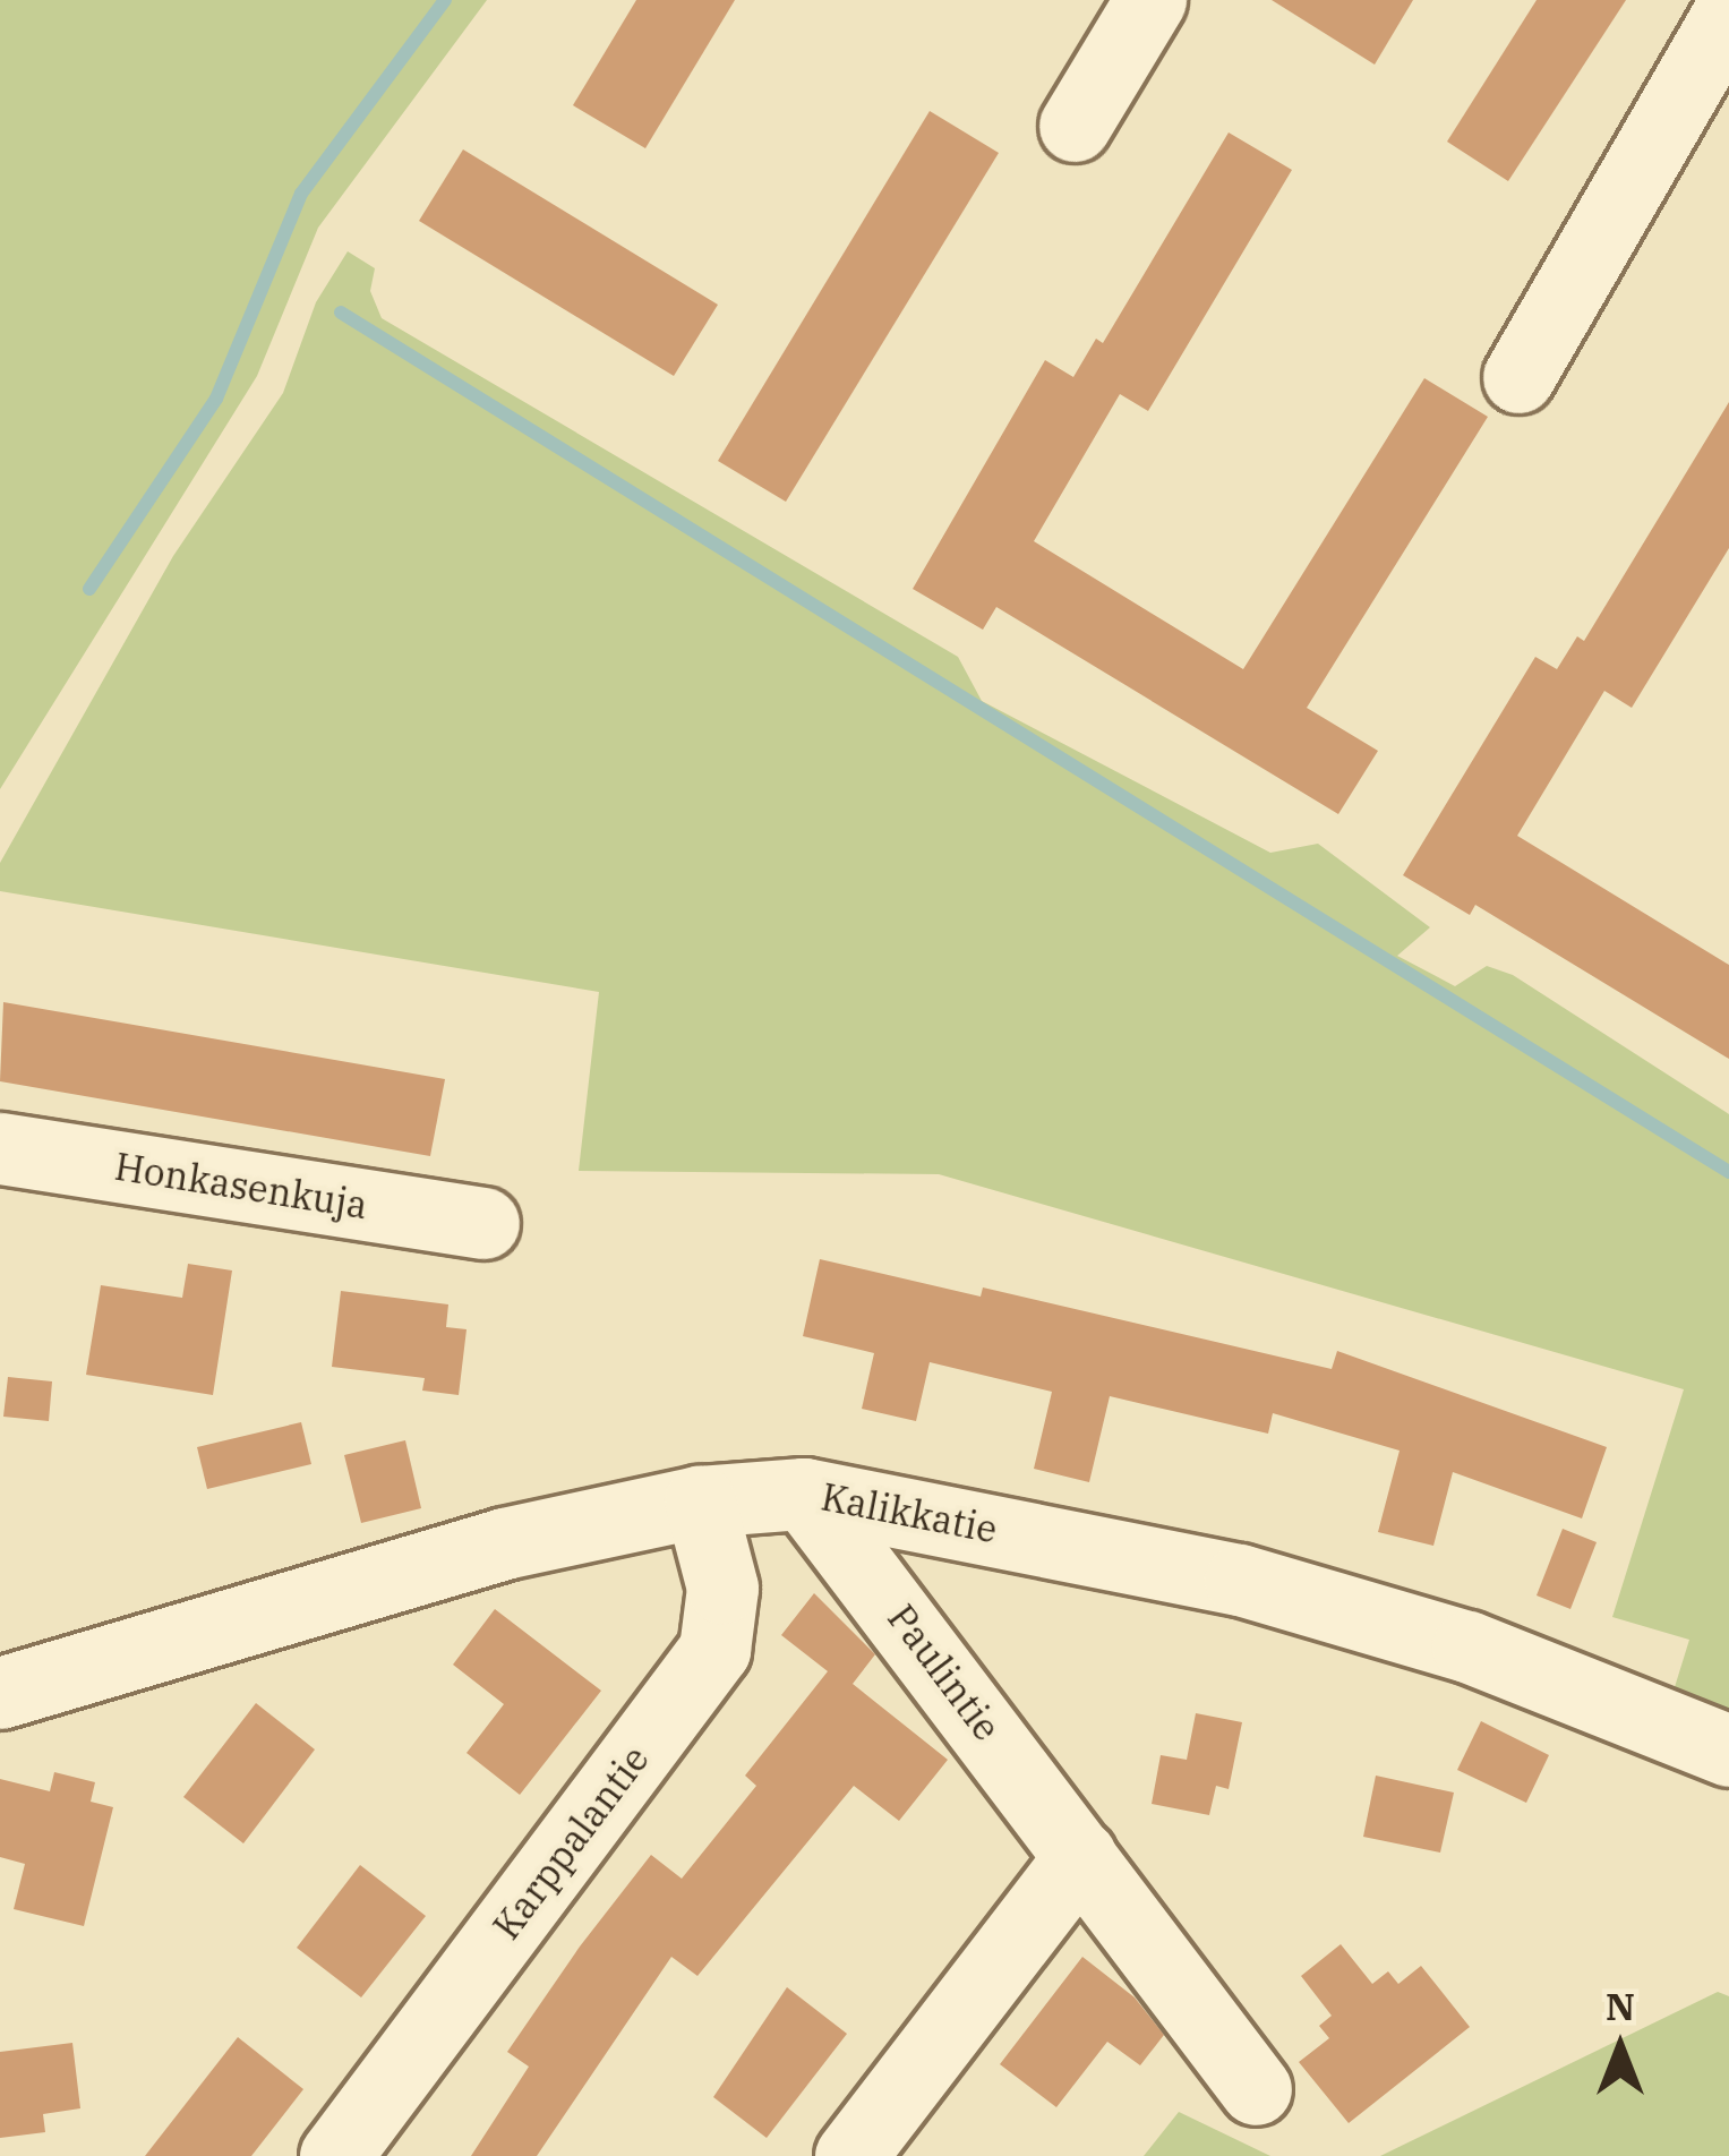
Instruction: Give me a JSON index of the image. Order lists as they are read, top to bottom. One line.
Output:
{"streets":{"street":["Honkasenkuja","Kalikkatie","Paulintie","Karppalantie"]},"crossings":[["Kalikkatie","Paulintie"],["Kalikkatie","Karppalantie"]],"north":"top"}
